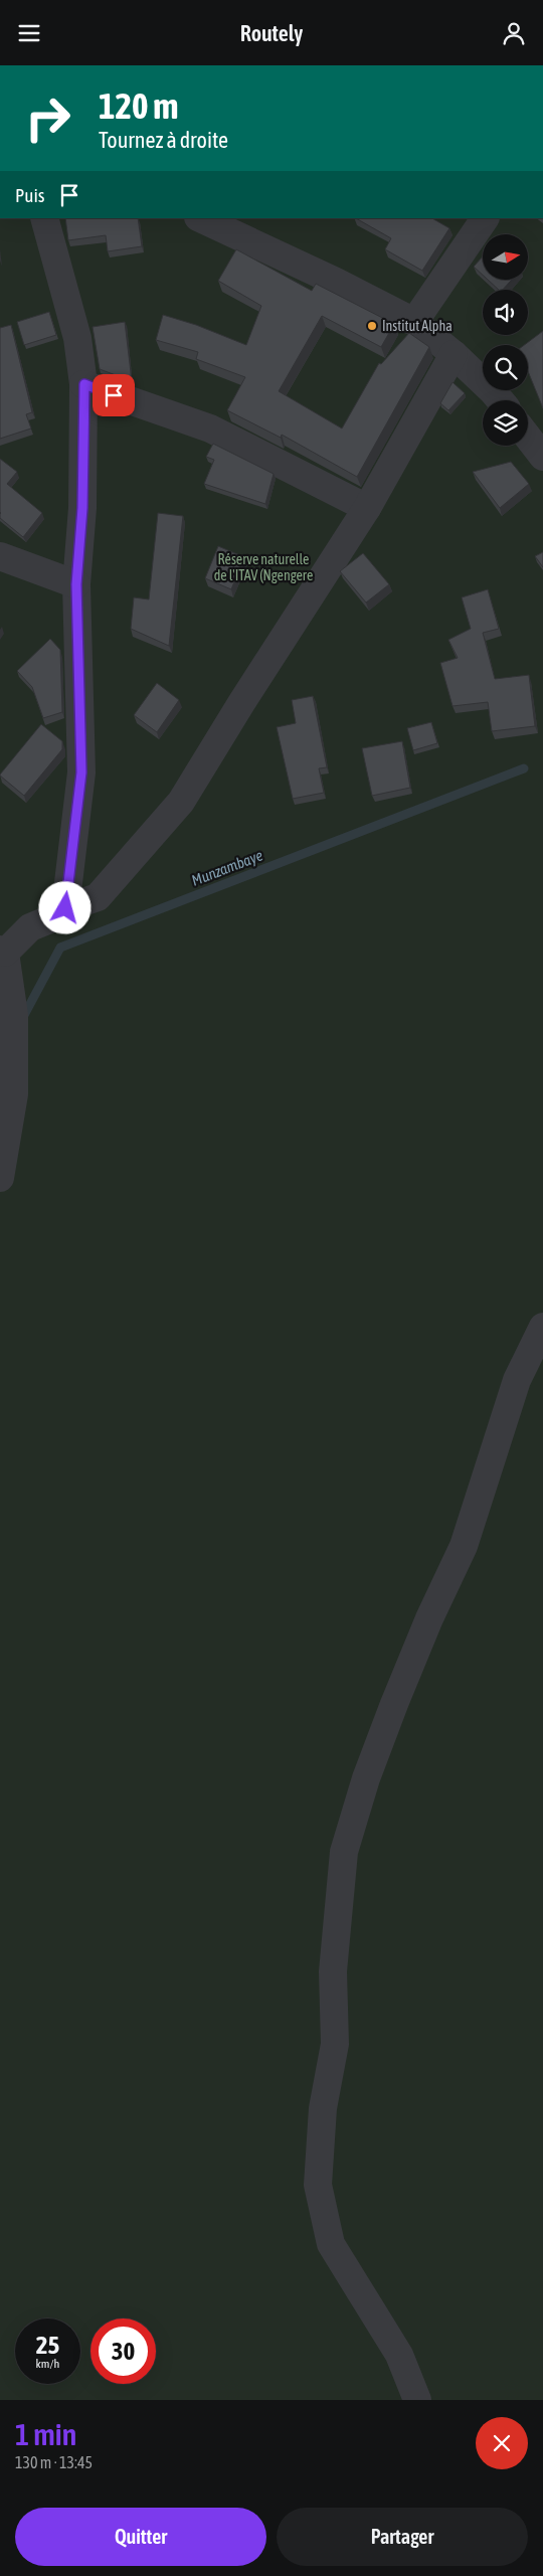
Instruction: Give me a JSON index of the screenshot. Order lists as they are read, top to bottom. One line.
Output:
{"water":["Munzambaye"],"parks":["Réserve naturelle de l'ITAV (Ngengere"],"places":["Institut Alpha"],"north":"right","page":{"header":"Routely","turn":["120 m","Tournez à droite"],"then":"Puis","speed":"25 km/h","limit":"30","heading":["1 min","130 m · 13:45"],"buttons":["Quitter","Partager"]}}
